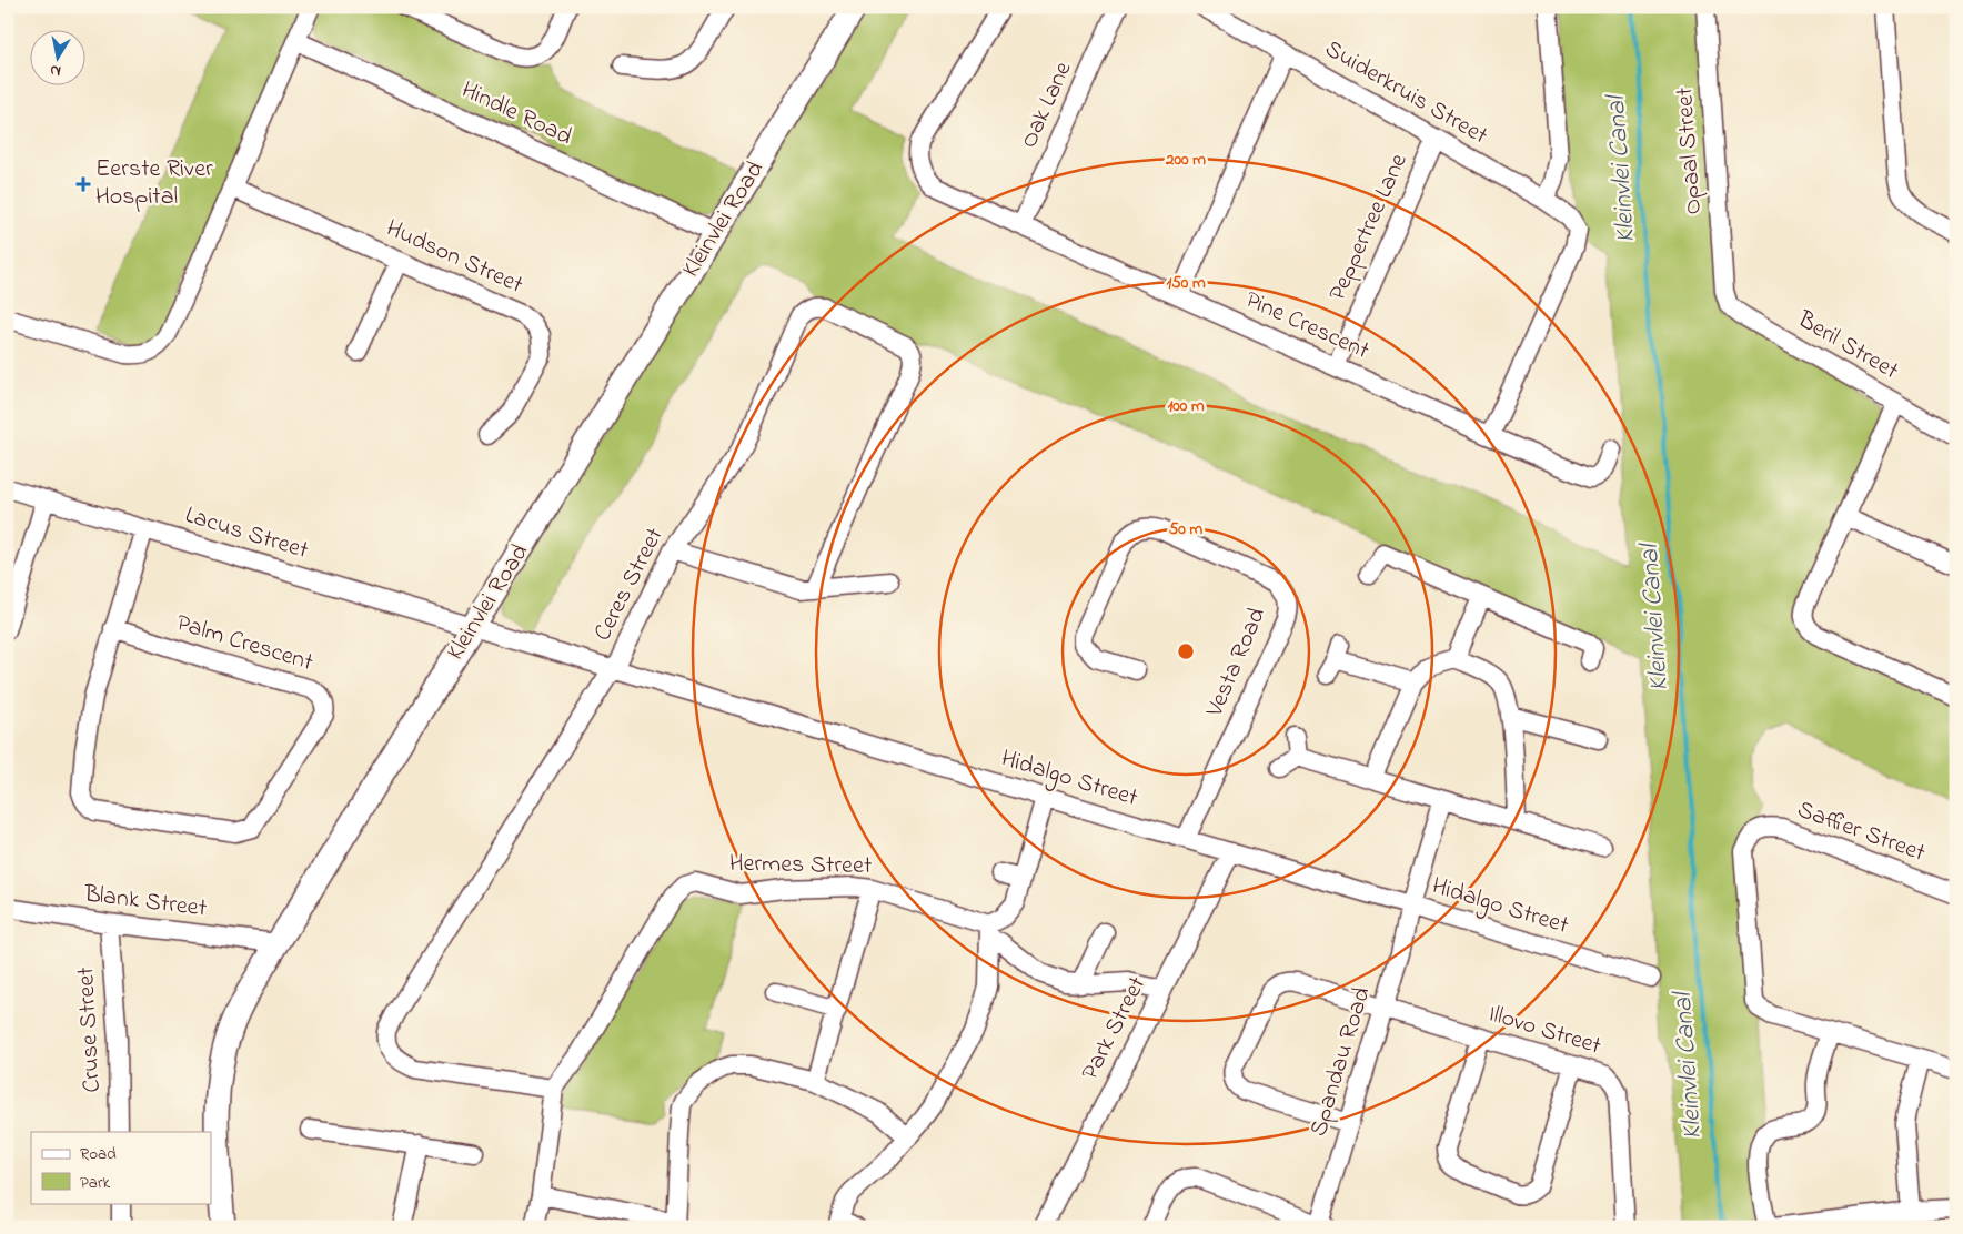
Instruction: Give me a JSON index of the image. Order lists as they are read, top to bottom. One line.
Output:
{"streets":{"street":["Suiderkruis Street","Oak Lane","Hindle Road","Opaal Street","Kleinvlei Road","Peppertree Lane","Hudson Street","Pine Crescent","Beril Street","Lacus Street","Ceres Street","Palm Crescent","Vesta Road","Hidalgo Street","Saffier Street","Hermes Street","Blank Street","Park Street","Cruse Street","Illovo Street","Spandau Road"]},"crossings":[["Suiderkruis Street","Peppertree Lane"],["Suiderkruis Street","Pine Crescent"],["Oak Lane","Pine Crescent"],["Hindle Road","Kleinvlei Road"],["Opaal Street","Beril Street"],["Kleinvlei Road","Lacus Street"],["Kleinvlei Road","Hidalgo Street"],["Kleinvlei Road","Blank Street"],["Peppertree Lane","Pine Crescent"],["Lacus Street","Palm Crescent"],["Lacus Street","Hidalgo Street"],["Ceres Street","Hidalgo Street"],["Ceres Street","Hermes Street"],["Vesta Road","Hidalgo Street"],["Hidalgo Street","Park Street"],["Hidalgo Street","Spandau Road"],["Hermes Street","Park Street"],["Blank Street","Cruse Street"],["Illovo Street","Spandau Road"]],"water":["Kleinvlei Canal"],"places":{"health":["Eerste River Hospital"]},"legend":["Road","Park"],"north":"bottom","rings":["200 m","150 m","100 m","50 m"]}
